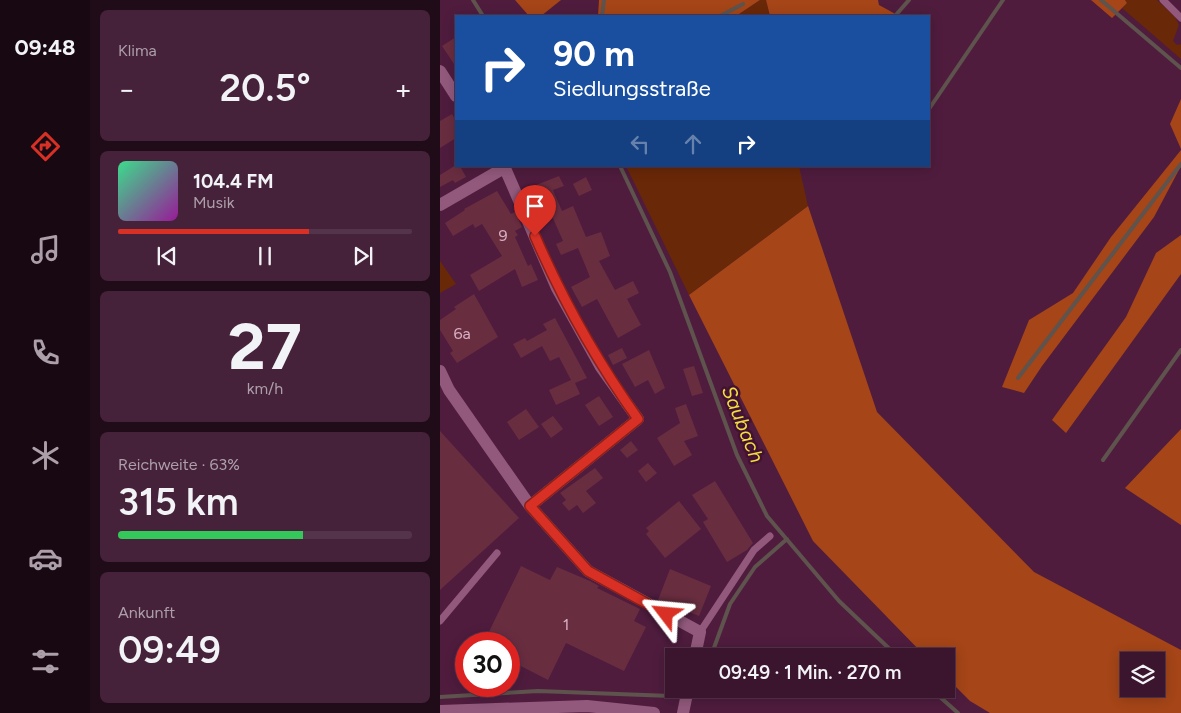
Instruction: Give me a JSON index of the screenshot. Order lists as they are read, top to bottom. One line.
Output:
{"water":["Saubach"],"house_numbers":["9","6a","1"],"page":{"tabs":"09:48","tile":["Klima",["27","km/h"],["Reichweite · 63%","315 km"],["Ankunft","09:49"]],"turn":["90 m","Siedlungsstraße"],"heat":["−","20.5°","+"],"song":["104.4 FM","Musik"],"limit":"30","trip":"09:49 · 1 Min. · 270 m"}}
